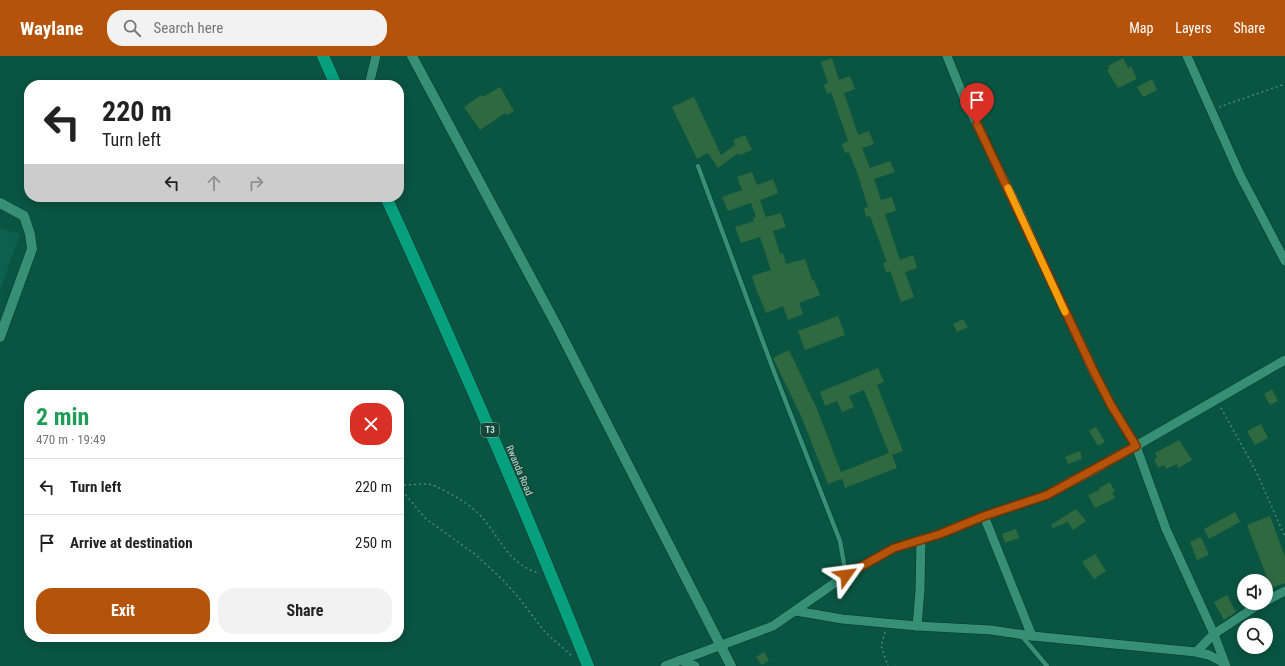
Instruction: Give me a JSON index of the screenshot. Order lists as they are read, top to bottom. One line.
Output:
{"streets":{"highway":["T3","Rwanda Road"]},"page":{"header":"Waylane","search":"Search here","nav":["Map","Layers","Share"],"turn":["220 m","Turn left"],"heading":["2 min","470 m · 19:49"],"list":[{"name":"Turn left","value":"220 m"},{"name":"Arrive at destination","value":"250 m"}],"buttons":["Exit","Share"]}}
